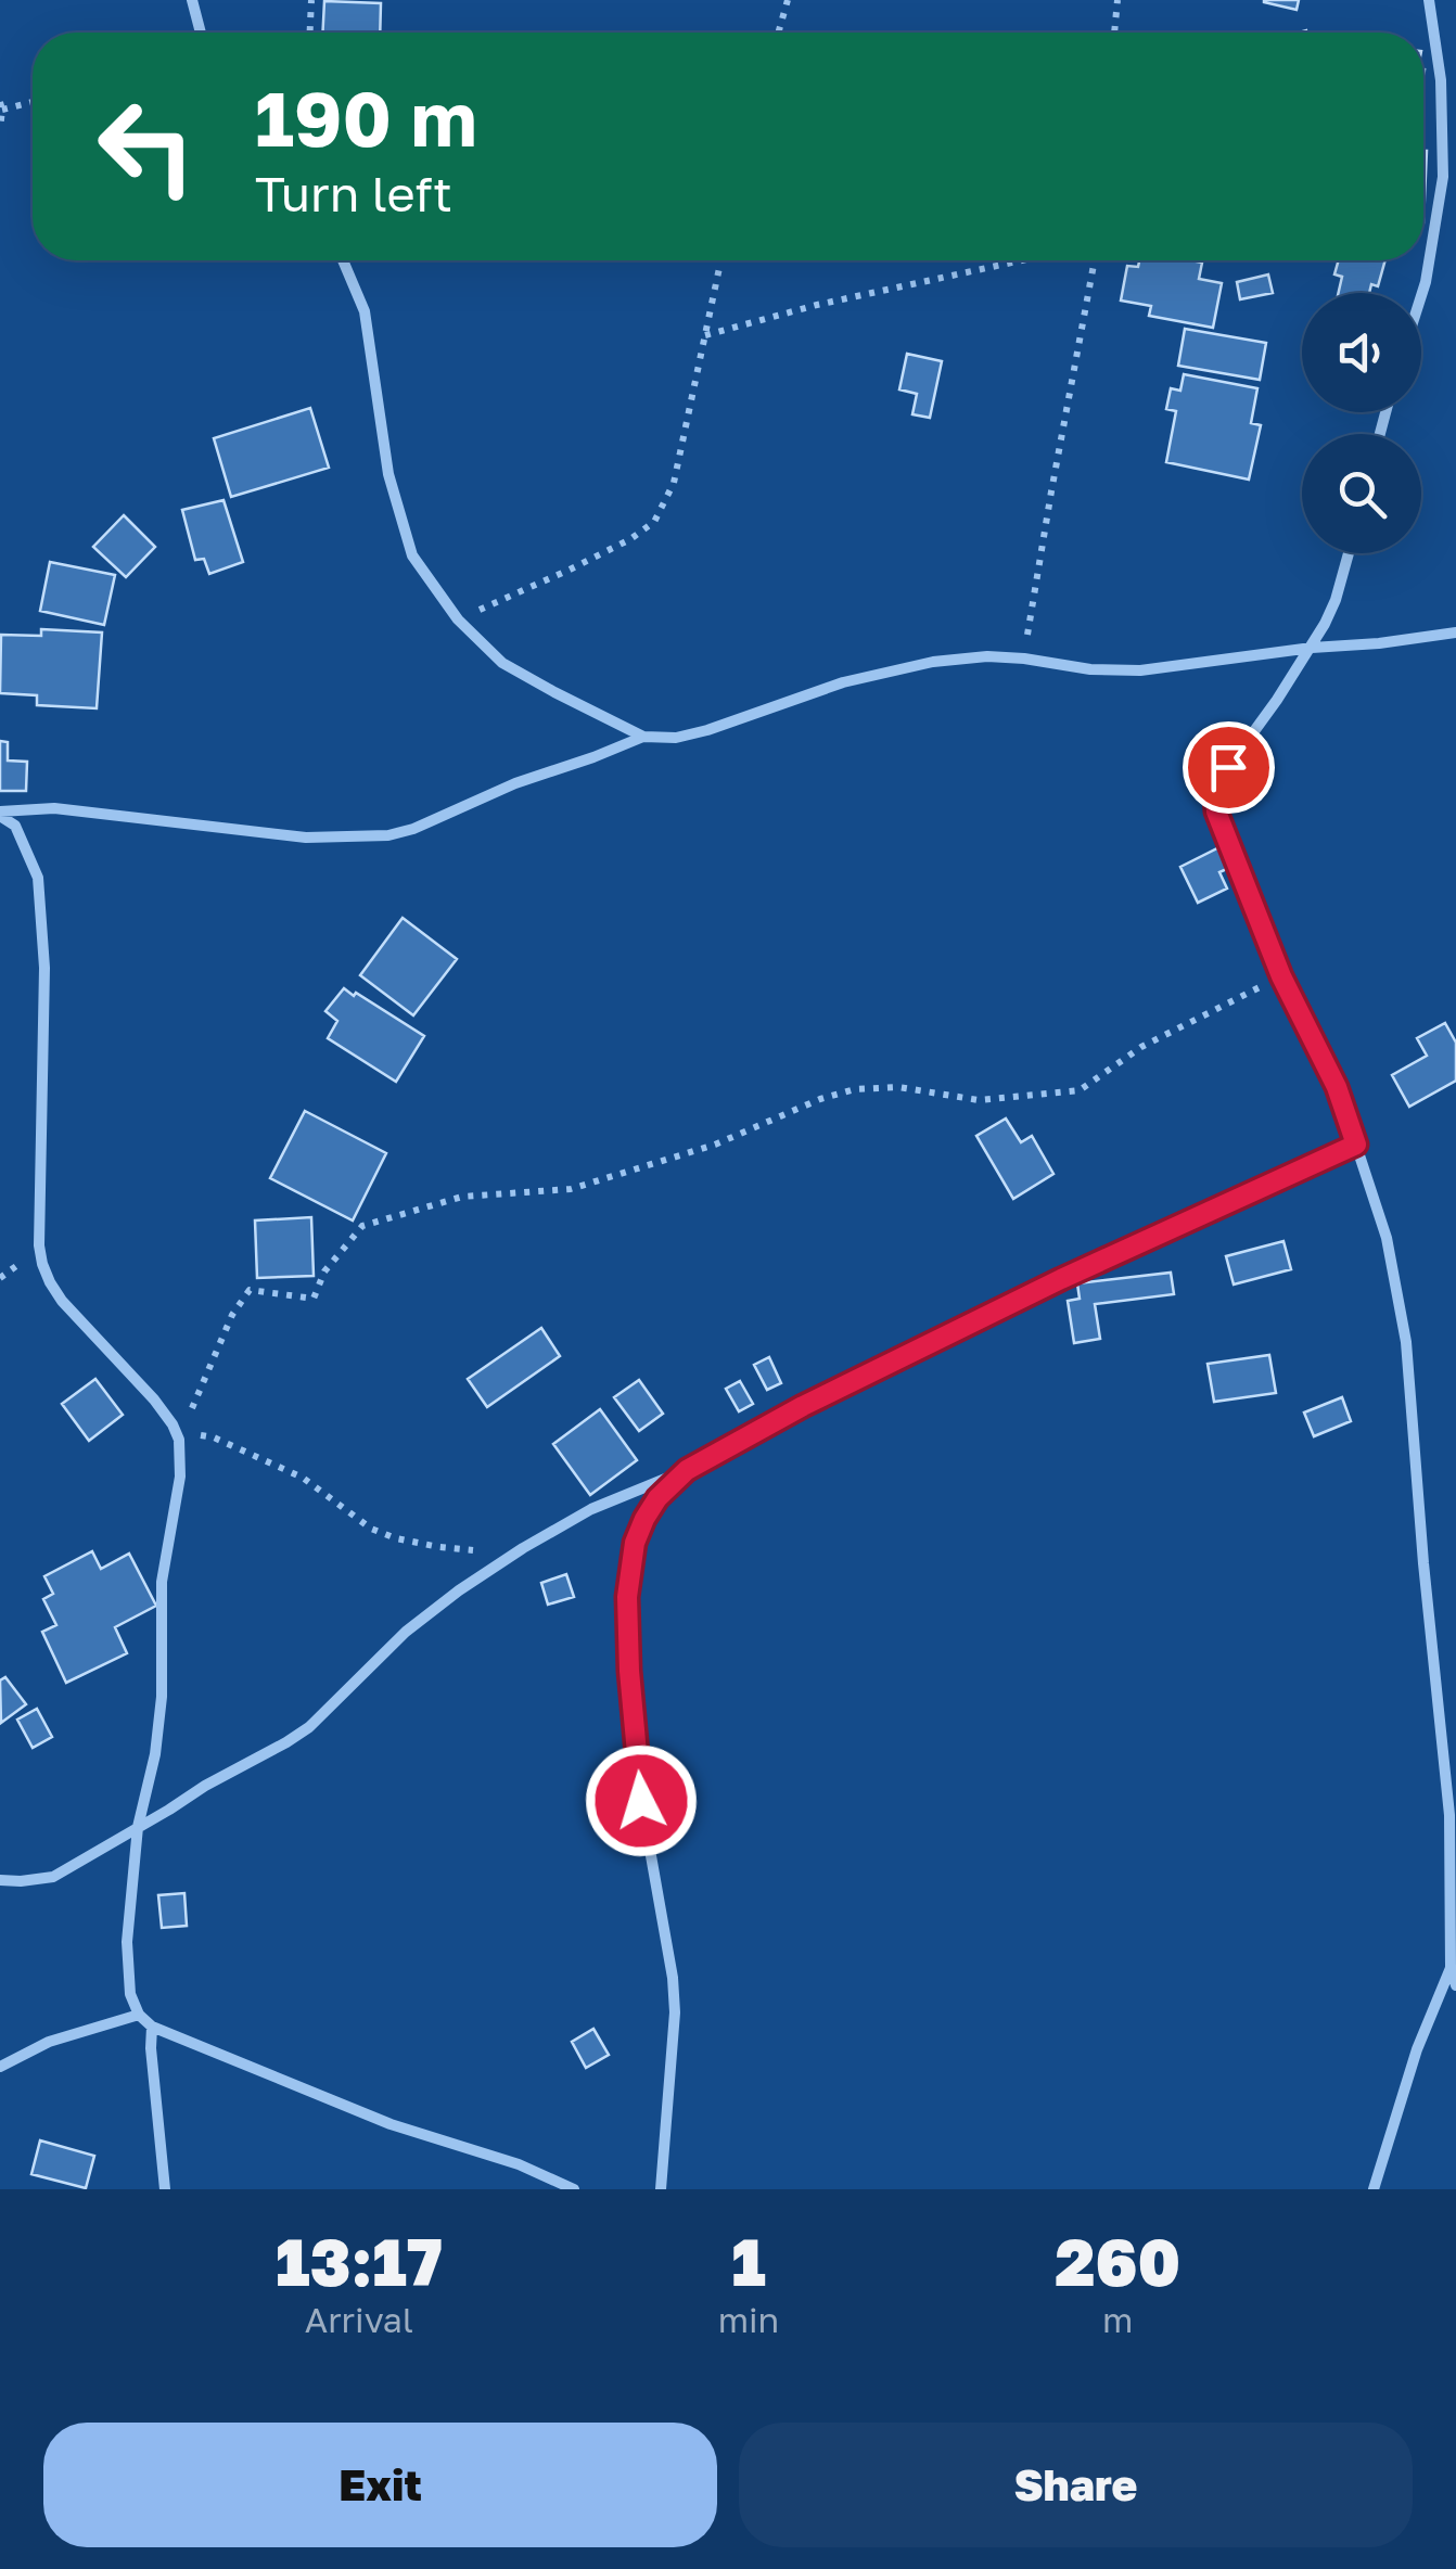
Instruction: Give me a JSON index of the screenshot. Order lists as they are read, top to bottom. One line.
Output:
{"page":{"turn":["190 m","Turn left"],"eta":["13:17","Arrival","1","min","260","m"],"buttons":["Exit","Share"]}}
